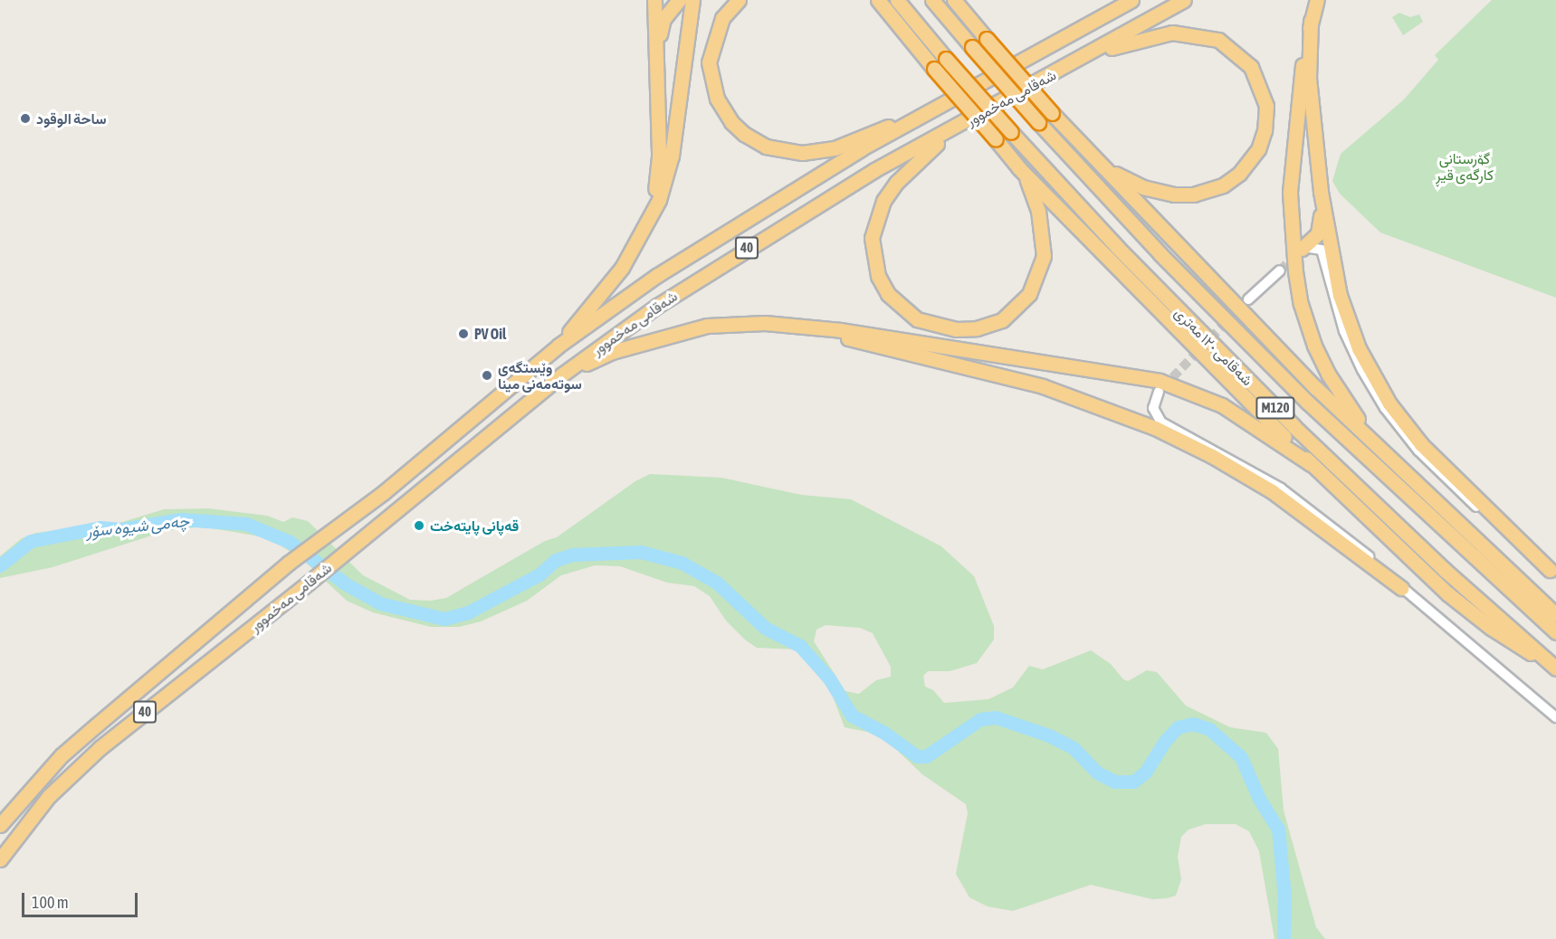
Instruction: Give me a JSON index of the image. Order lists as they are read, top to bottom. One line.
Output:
{"streets":{"highway":["شەقامی مەخموور","40","شەقامی ١٢٠ مەتری","M120"]},"water":["چەمی شیوە سۆر"],"parks":["گۆڕستانی کارگەی قیڕ"],"places":["ساحة الوقود","PV Oil","وێستگەی سوتەمەنی مینا","قەپانی پایتەخت"],"scale_bar":"100 m"}
